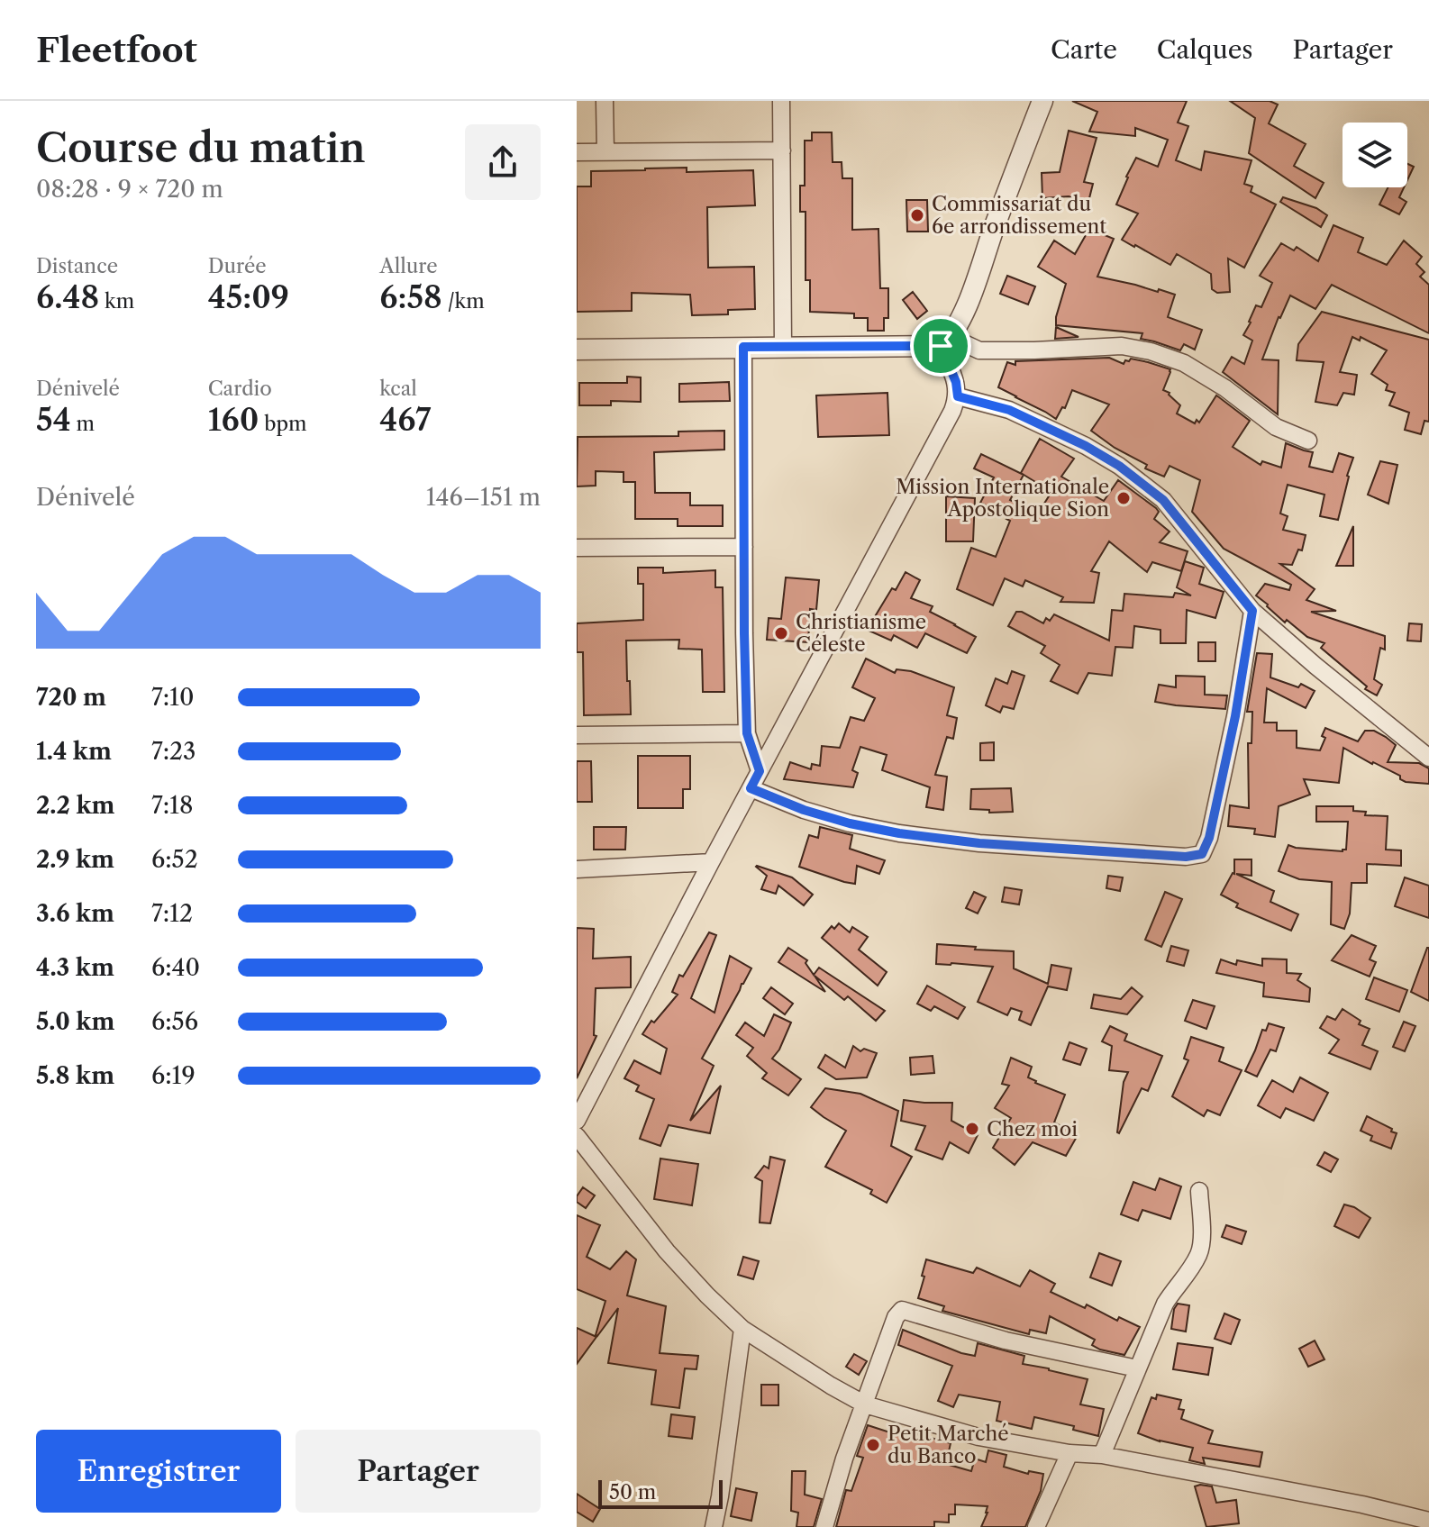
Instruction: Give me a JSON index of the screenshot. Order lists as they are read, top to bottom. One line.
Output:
{"places":["Commissariat du 6e arrondissement","Mission Internationale Apostolique Sion","Christianisme Céleste","Chez moi","Petit Marché du Banco"],"scale_bar":"50 m","page":{"header":"Fleetfoot","nav":["Carte","Calques","Partager"],"heading":["Course du matin","08:28 · 9 × 720 m"],"stats":[["Distance","6.48 km"],["Durée","45:09"],["Allure","6:58 /km"],["Dénivelé","54 m"],["Cardio","160 bpm"],["kcal","467"]],"chart":["Dénivelé","146–151 m"],"list":[{"name":"720 m","note":"7:10"},{"name":"1.4 km","note":"7:23"},{"name":"2.2 km","note":"7:18"},{"name":"2.9 km","note":"6:52"},{"name":"3.6 km","note":"7:12"},{"name":"4.3 km","note":"6:40"},{"name":"5.0 km","note":"6:56"},{"name":"5.8 km","note":"6:19"}],"buttons":["Enregistrer","Partager"],"scale":"50 m"}}
